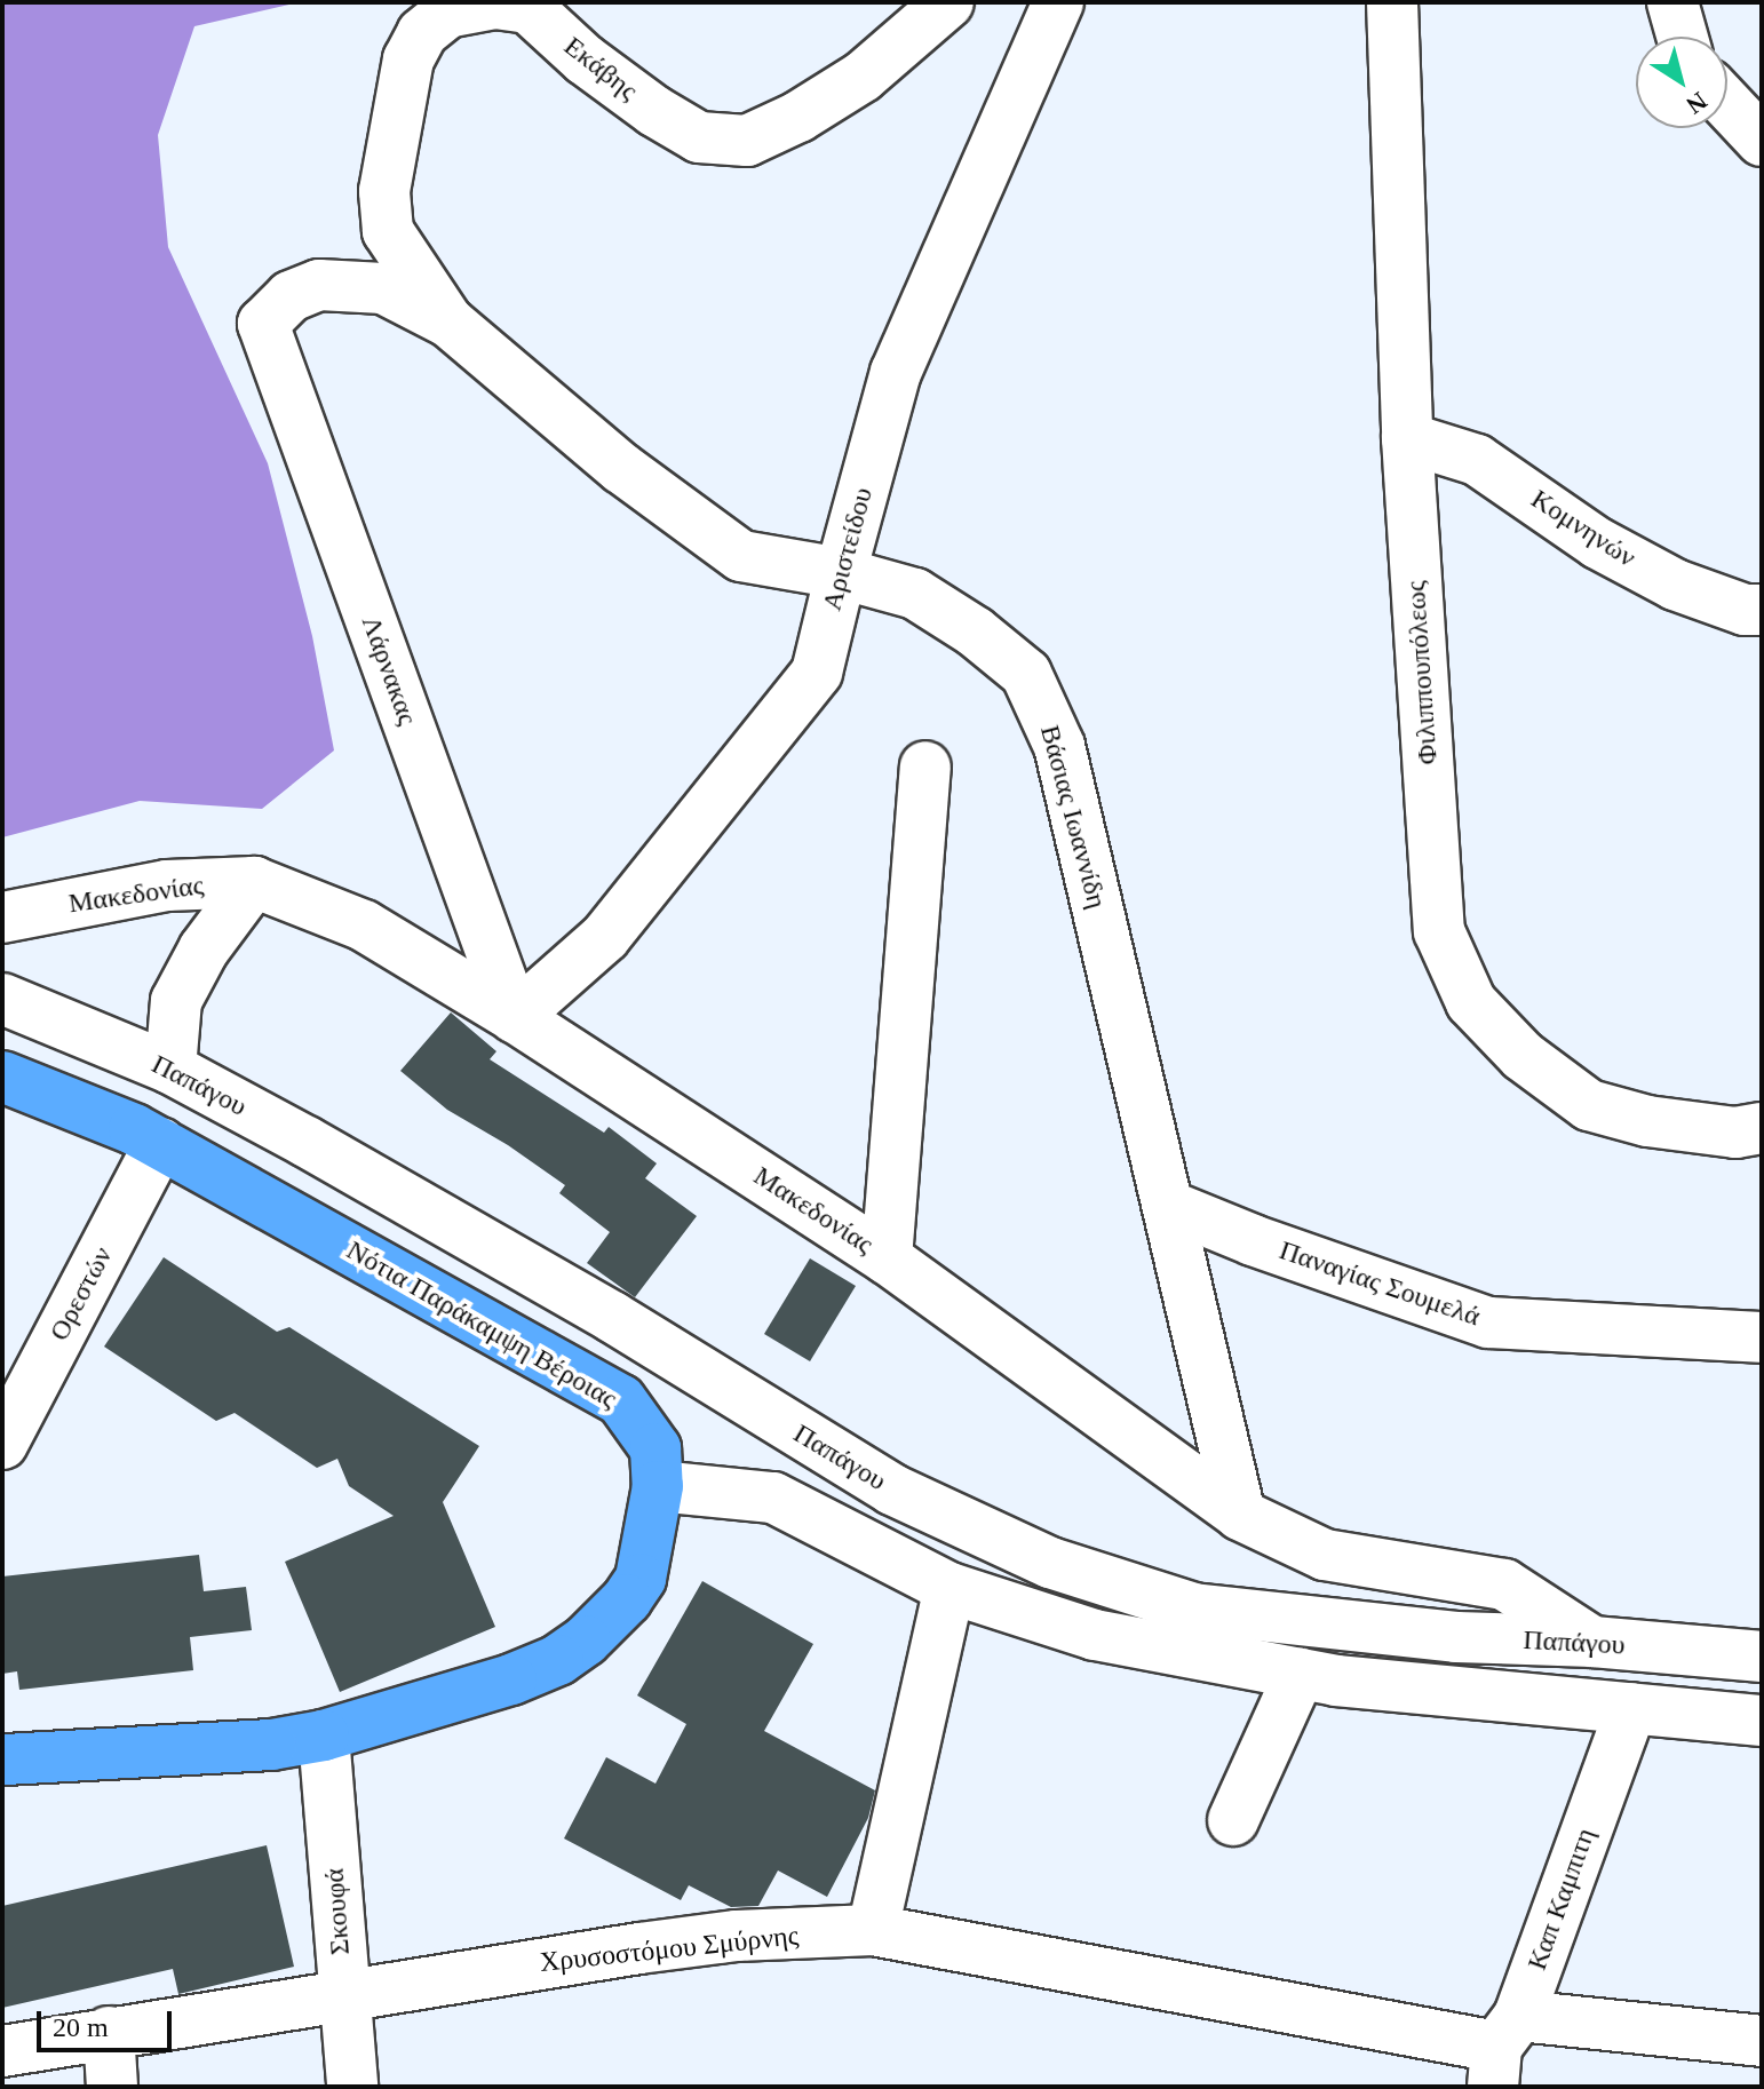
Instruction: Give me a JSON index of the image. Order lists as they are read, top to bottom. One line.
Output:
{"streets":{"main road":["Νότια Παράκαμψη Βέροιας"],"street":["Εκάβης","Κομνηνών","Αριστείδου","Λάρνακας","Φιλιππουπόλεως","Βάσιας Ιωαννίδη","Μακεδονίας","Παπάγου","Παναγίας Σουμελά","Ορεστών","Καπ Καμπιτη","Σκουφά","Χρυσοστόμου Σμύρνης"]},"crossings":[["Εκάβης","Βάσιας Ιωαννίδη"],["Κομνηνών","Φιλιππουπόλεως"],["Αριστείδου","Λάρνακας"],["Αριστείδου","Βάσιας Ιωαννίδη"],["Αριστείδου","Μακεδονίας"],["Λάρνακας","Βάσιας Ιωαννίδη"],["Λάρνακας","Μακεδονίας"],["Βάσιας Ιωαννίδη","Μακεδονίας"],["Βάσιας Ιωαννίδη","Παναγίας Σουμελά"],["Μακεδονίας","Παπάγου"],["Παπάγου","Νότια Παράκαμψη Βέροιας"],["Παπάγου","Καπ Καμπιτη"],["Ορεστών","Νότια Παράκαμψη Βέροιας"],["Νότια Παράκαμψη Βέροιας","Σκουφά"],["Καπ Καμπιτη","Χρυσοστόμου Σμύρνης"],["Σκουφά","Χρυσοστόμου Σμύρνης"]],"scale_bar":"20 m","north":"bottom right"}
